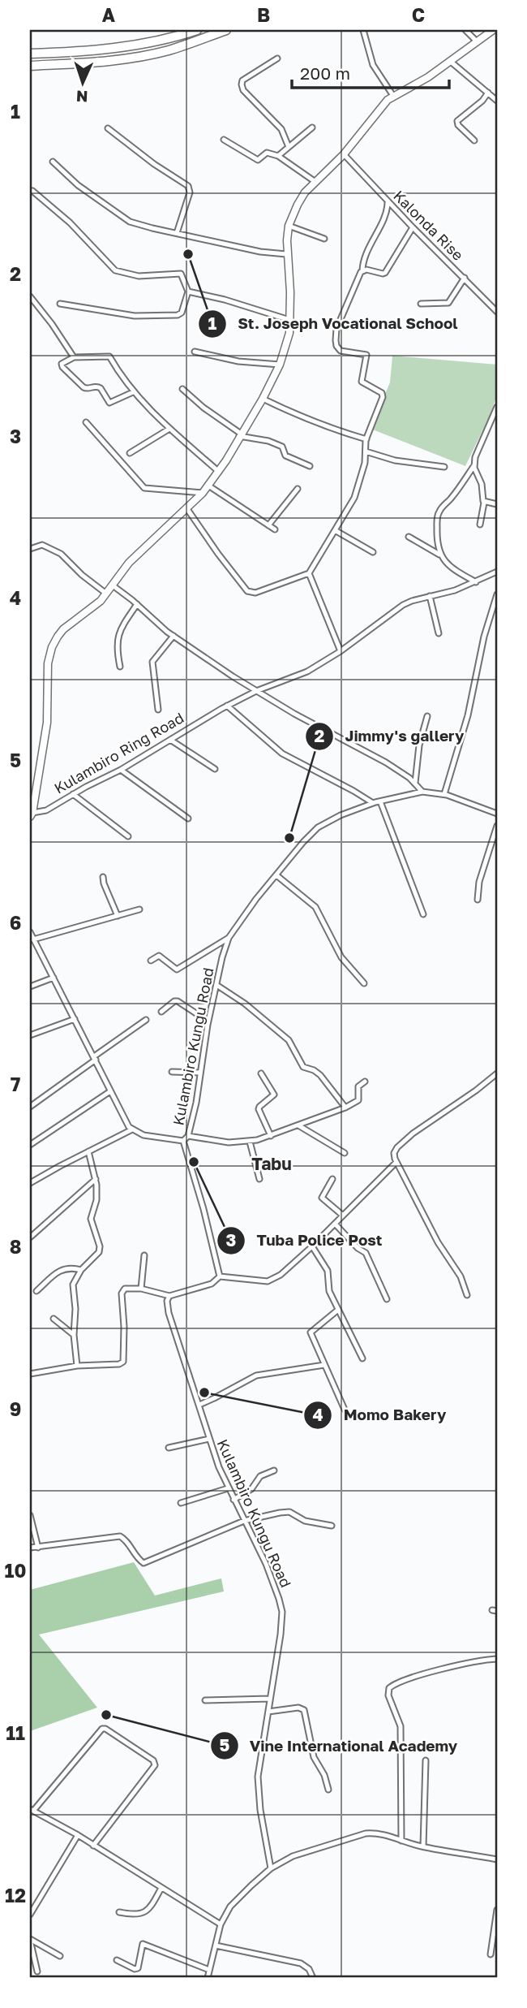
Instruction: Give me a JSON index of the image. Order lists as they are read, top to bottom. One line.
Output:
{"streets":{"street":["Kalonda Rise","Kulambiro Ring Road","Kulambiro Kungu Road"]},"crossings":[["Kalonda Rise","Kulambiro Ring Road"]],"districts":["Tabu"],"places":["St. Joseph Vocational School","Jimmy's gallery","Tuba Police Post","Momo Bakery","Vine International Academy"],"scale_bar":"200 m","north":"bottom","grid":{"columns":["A","B","C"],"rows":["1","2","3","4","5","6","7","8","9","10","11","12"]}}
